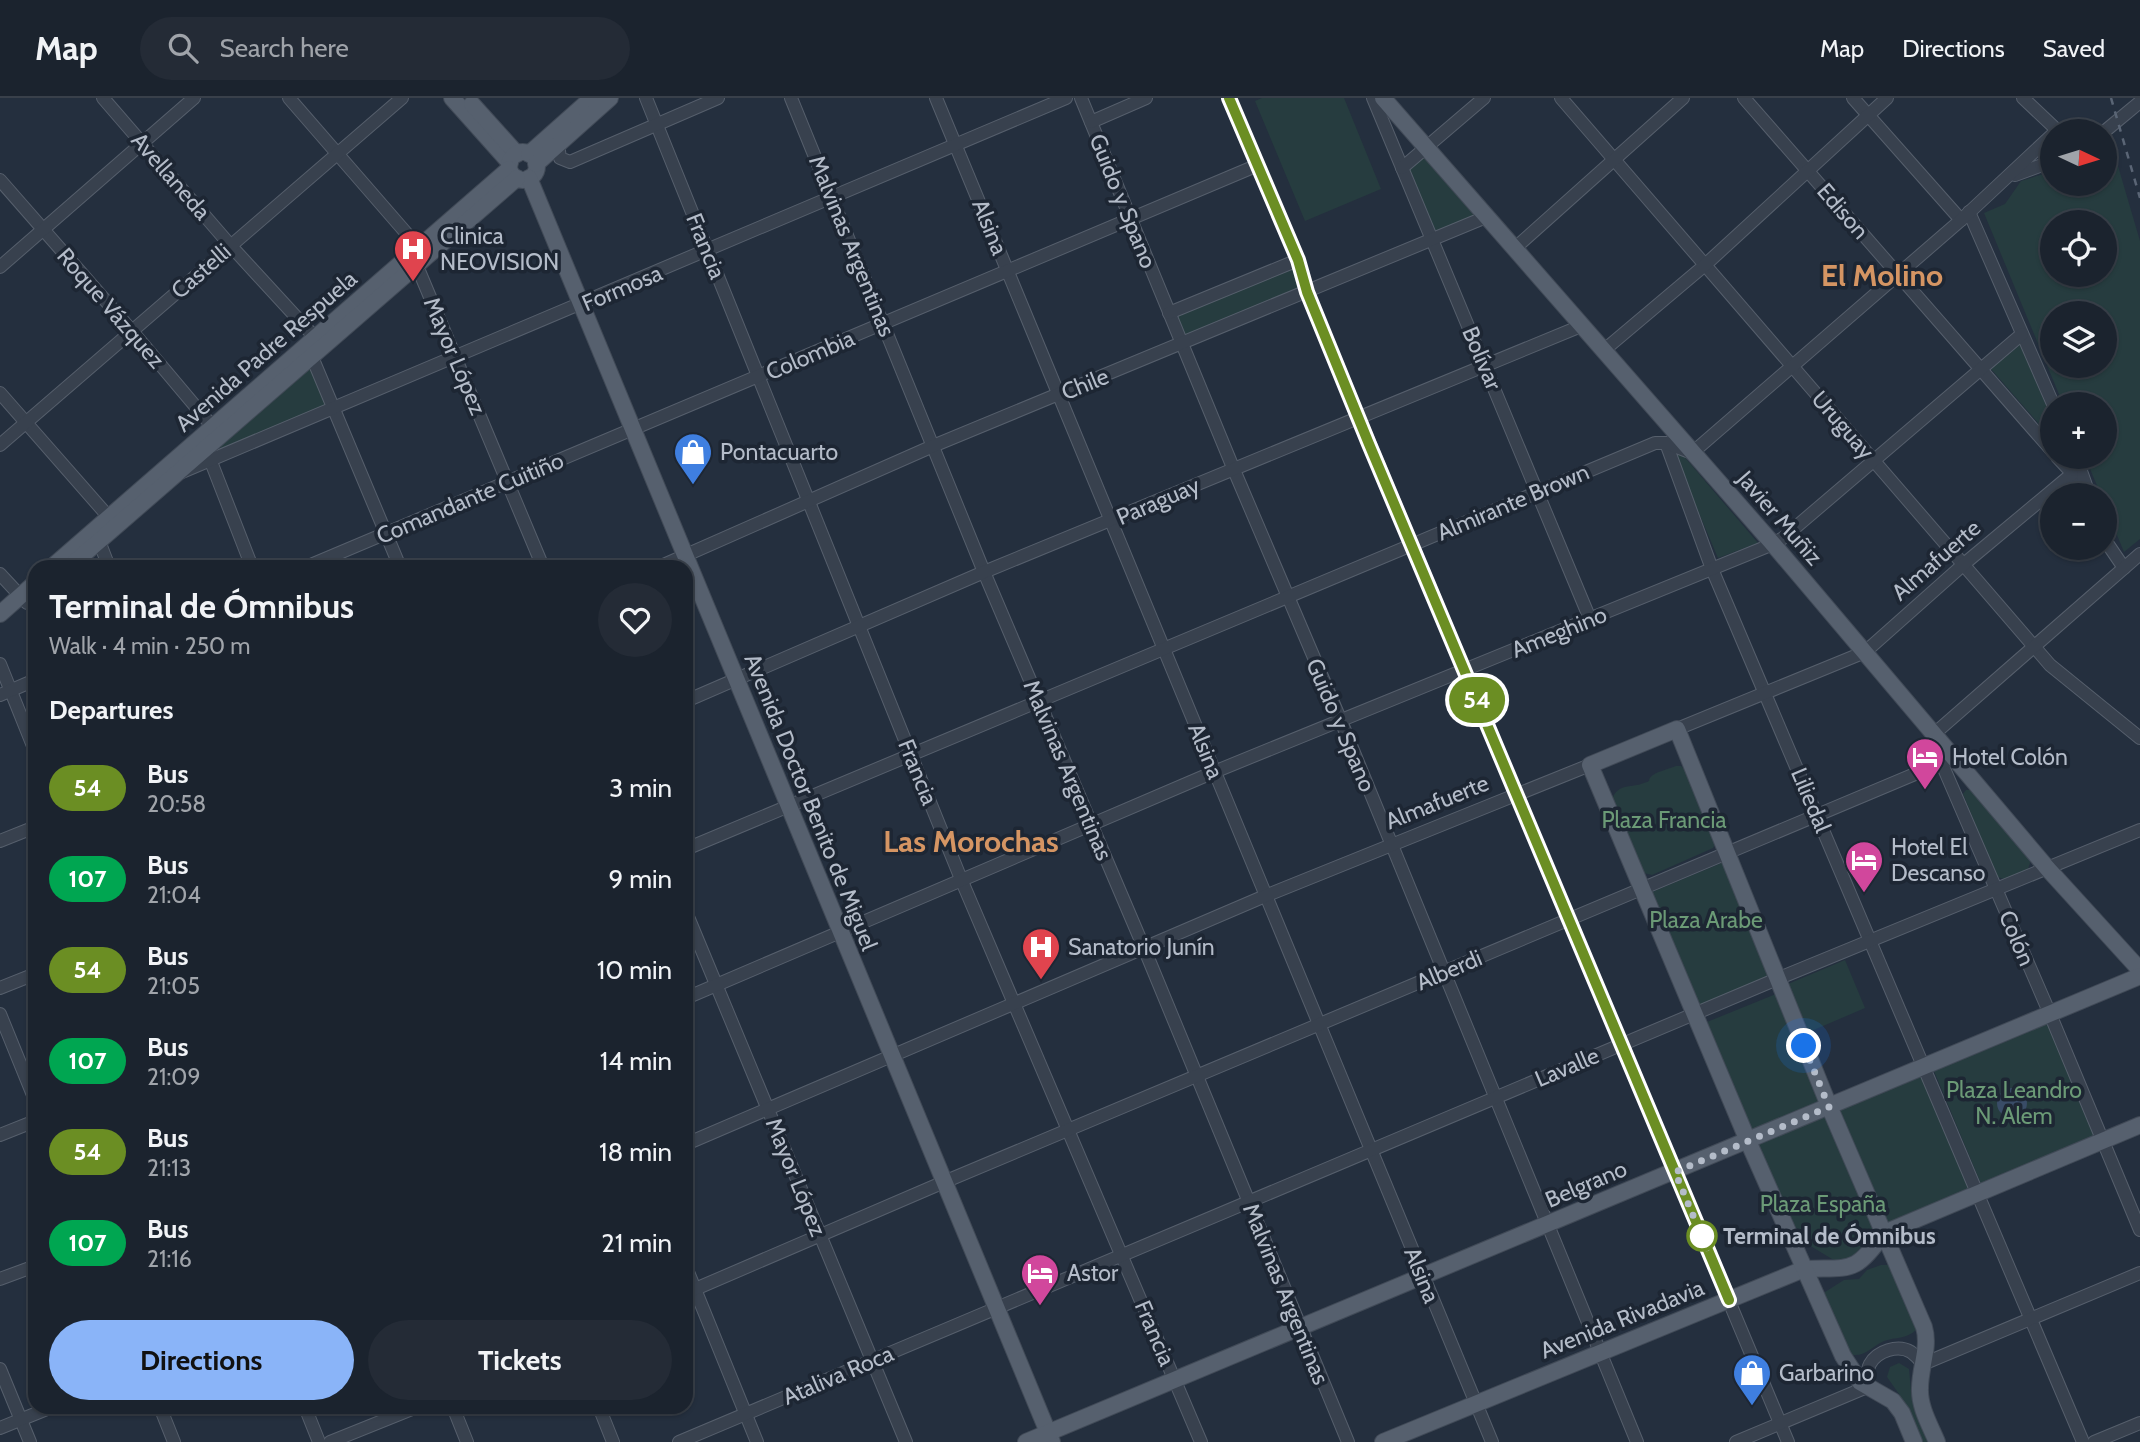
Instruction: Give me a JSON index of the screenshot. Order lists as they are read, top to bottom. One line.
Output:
{"streets":{"main road":["Avenida Padre Respuela","Javier Muñiz","Almafuerte","Avenida Doctor Benito de Miguel","Belgrano","Avenida Rivadavia"],"street":["Avellaneda","Guido y Spano","Edison","Alsina","Francia","Malvinas Argentinas","Castelli","Formosa","Roque Vázquez","Colombia","Mayor López","Bolívar","Chile","Uruguay","Comandante Cuitiño","Paraguay","Almirante Brown","Ameghino","Liliedal","Colón","Alberdi","Lavalle","Ataliva Roca"]},"crossings":[["Avellaneda","Castelli"],["Avellaneda","Formosa"],["Avellaneda","Avenida Padre Respuela"],["Avellaneda","Comandante Cuitiño"],["Guido y Spano","Colombia"],["Guido y Spano","Chile"],["Guido y Spano","Paraguay"],["Guido y Spano","Almirante Brown"],["Guido y Spano","Almafuerte"],["Guido y Spano","Ameghino"],["Guido y Spano","Alberdi"],["Guido y Spano","Lavalle"],["Guido y Spano","Belgrano"],["Guido y Spano","Avenida Rivadavia"],["Edison","Ameghino"],["Alsina","Formosa"],["Alsina","Colombia"],["Alsina","Chile"],["Alsina","Paraguay"],["Alsina","Almirante Brown"],["Alsina","Almafuerte"],["Alsina","Ameghino"],["Alsina","Alberdi"],["Alsina","Lavalle"],["Alsina","Belgrano"],["Alsina","Avenida Rivadavia"],["Francia","Formosa"],["Francia","Colombia"],["Francia","Chile"],["Francia","Paraguay"],["Francia","Almirante Brown"],["Francia","Almafuerte"],["Francia","Ameghino"],["Francia","Alberdi"],["Francia","Lavalle"],["Francia","Belgrano"],["Malvinas Argentinas","Formosa"],["Malvinas Argentinas","Colombia"],["Malvinas Argentinas","Chile"],["Malvinas Argentinas","Paraguay"],["Malvinas Argentinas","Almirante Brown"],["Malvinas Argentinas","Almafuerte"],["Malvinas Argentinas","Ameghino"],["Malvinas Argentinas","Alberdi"],["Malvinas Argentinas","Lavalle"],["Malvinas Argentinas","Belgrano"],["Castelli","Roque Vázquez"],["Castelli","Mayor López"],["Formosa","Avenida Padre Respuela"],["Formosa","Mayor López"],["Formosa","Avenida Doctor Benito de Miguel"],["Roque Vázquez","Avenida Padre Respuela"],["Avenida Padre Respuela","Mayor López"],["Avenida Padre Respuela","Avenida Doctor Benito de Miguel"],["Colombia","Comandante Cuitiño"],["Colombia","Avenida Doctor Benito de Miguel"],["Mayor López","Comandante Cuitiño"],["Mayor López","Almafuerte"],["Mayor López","Ameghino"],["Mayor López","Alberdi"],["Mayor López","Ataliva Roca"],["Bolívar","Chile"],["Bolívar","Paraguay"],["Bolívar","Almirante Brown"],["Bolívar","Ameghino"],["Chile","Javier Muñiz"],["Chile","Avenida Doctor Benito de Miguel"],["Uruguay","Almafuerte"],["Uruguay","Ameghino"],["Comandante Cuitiño","Avenida Doctor Benito de Miguel"],["Paraguay","Javier Muñiz"],["Paraguay","Avenida Doctor Benito de Miguel"],["Almirante Brown","Liliedal"],["Almirante Brown","Avenida Doctor Benito de Miguel"],["Javier Muñiz","Almafuerte"],["Javier Muñiz","Ameghino"],["Javier Muñiz","Colón"],["Javier Muñiz","Alberdi"],["Javier Muñiz","Lavalle"],["Almafuerte","Liliedal"],["Almafuerte","Avenida Doctor Benito de Miguel"],["Ameghino","Liliedal"],["Ameghino","Avenida Doctor Benito de Miguel"],["Liliedal","Alberdi"],["Liliedal","Lavalle"],["Liliedal","Belgrano"],["Liliedal","Avenida Rivadavia"],["Avenida Doctor Benito de Miguel","Alberdi"],["Avenida Doctor Benito de Miguel","Lavalle"],["Avenida Doctor Benito de Miguel","Belgrano"],["Avenida Doctor Benito de Miguel","Ataliva Roca"],["Colón","Alberdi"],["Colón","Lavalle"],["Colón","Belgrano"],["Colón","Avenida Rivadavia"],["Lavalle","Ataliva Roca"]],"districts":["El Molino","Las Morochas"],"parks":["Plaza Francia","Plaza Arabe","Plaza Leandro N. Alem","Plaza España"],"places":{"hospital":["Clinica NEOVISION","Sanatorio Junín"],"shop":["Pontacuarto","Garbarino"],"hotel":["Hotel Colón","Hotel El Descanso","Astor"],"other":["Terminal de Ómnibus"]},"lines":["bus line 54"],"north":"right","page":{"header":"Map","search":"Search here","nav":["Map","Directions","Saved"],"on_map":"54","map_buttons":["+","−"],"heading":[["Terminal de Ómnibus","Walk · 4 min · 250 m"],"Departures"],"list":[{"mark":"54","name":"Bus","note":"20:58","value":"3 min"},{"mark":"107","name":"Bus","note":"21:04","value":"9 min"},{"mark":"54","name":"Bus","note":"21:05","value":"10 min"},{"mark":"107","name":"Bus","note":"21:09","value":"14 min"},{"mark":"54","name":"Bus","note":"21:13","value":"18 min"},{"mark":"107","name":"Bus","note":"21:16","value":"21 min"}],"buttons":["Directions","Tickets"]}}
